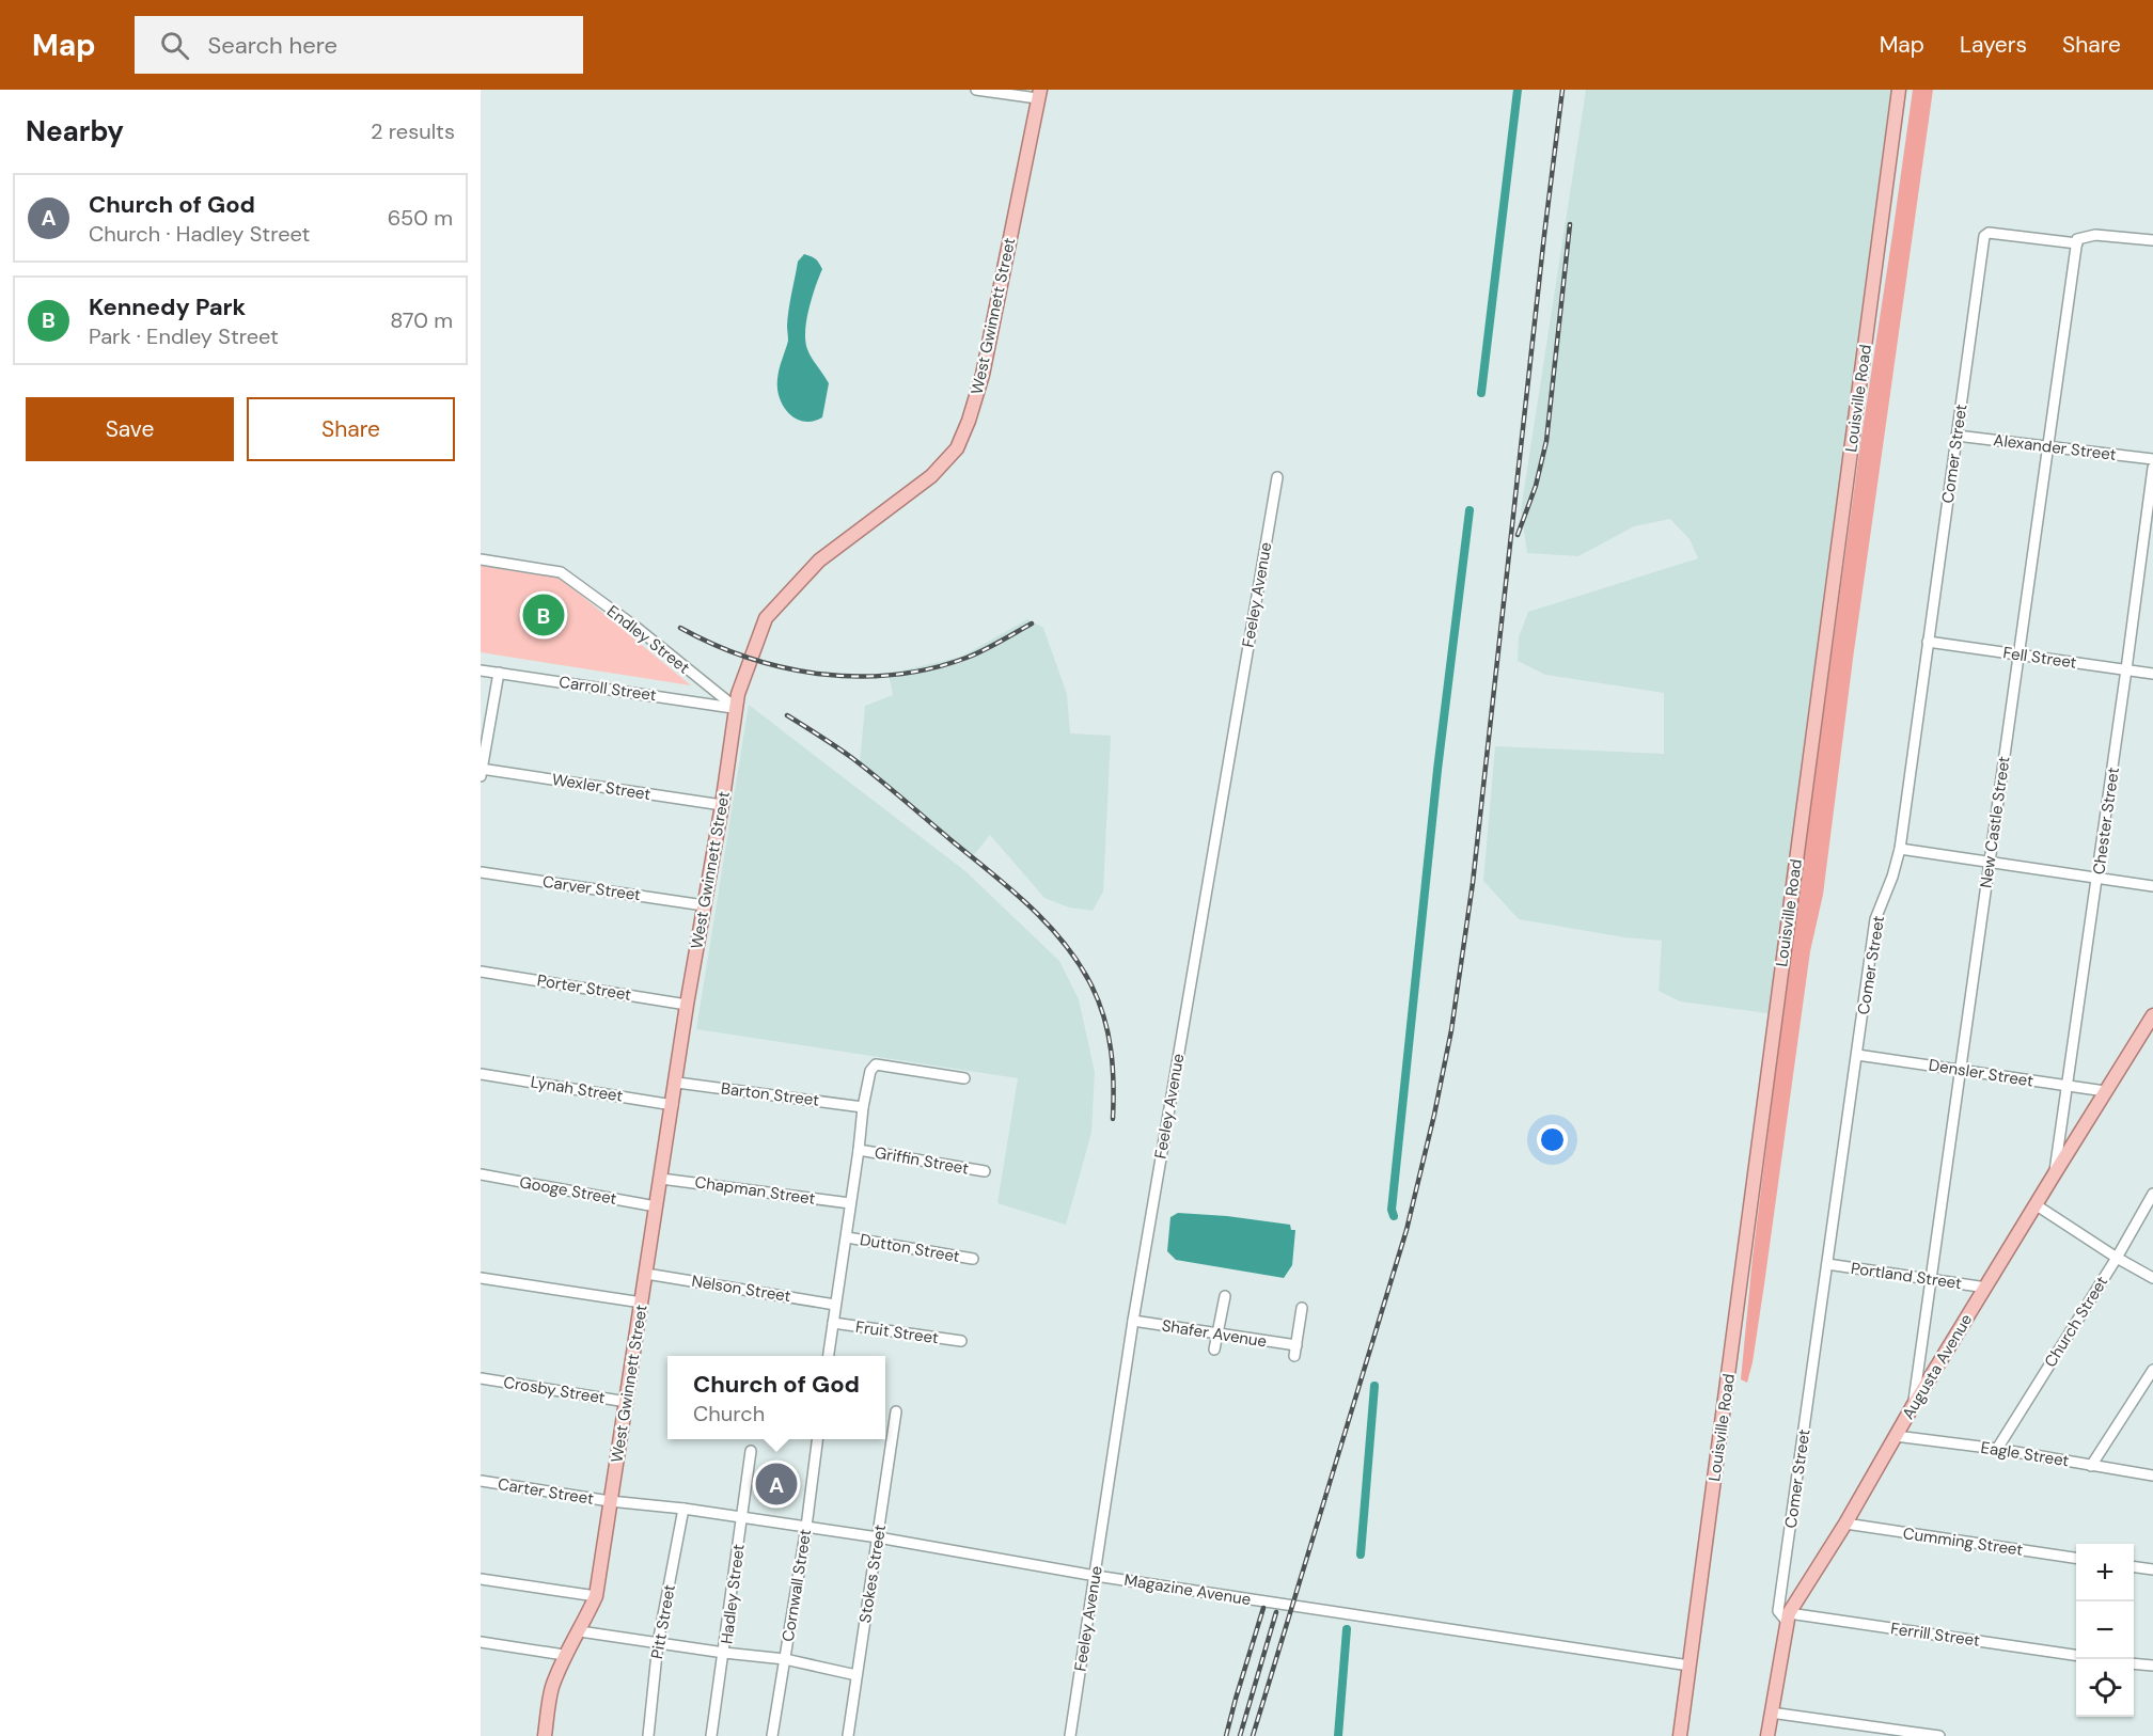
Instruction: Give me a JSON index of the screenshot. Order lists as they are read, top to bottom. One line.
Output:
{"streets":{"main road":["West Gwinnett Street","Louisville Road","Augusta Avenue"],"street":["Alexander Street","Comer Street","Feeley Avenue","Endley Street","Fell Street","Carroll Street","Wexler Street","Chester Street","New Castle Street","Carver Street","Porter Street","Densler Street","Lynah Street","Barton Street","Griffin Street","Googe Street","Chapman Street","Dutton Street","Portland Street","Nelson Street","Church Street","Fruit Street","Shafer Avenue","Crosby Street","Eagle Street","Carter Street","Cumming Street","Stokes Street","Cornwall Street","Magazine Avenue","Hadley Street","Pitt Street","Ferrill Street"]},"crossings":[["West Gwinnett Street","Endley Street"],["West Gwinnett Street","Carroll Street"],["West Gwinnett Street","Wexler Street"],["West Gwinnett Street","Carver Street"],["West Gwinnett Street","Porter Street"],["West Gwinnett Street","Lynah Street"],["West Gwinnett Street","Barton Street"],["West Gwinnett Street","Googe Street"],["West Gwinnett Street","Chapman Street"],["West Gwinnett Street","Nelson Street"],["West Gwinnett Street","Crosby Street"],["West Gwinnett Street","Carter Street"],["West Gwinnett Street","Magazine Avenue"],["Louisville Road","Magazine Avenue"],["Alexander Street","Comer Street"],["Alexander Street","New Castle Street"],["Comer Street","Fell Street"],["Comer Street","New Castle Street"],["Comer Street","Densler Street"],["Comer Street","Portland Street"],["Comer Street","Augusta Avenue"],["Comer Street","Ferrill Street"],["Feeley Avenue","Shafer Avenue"],["Feeley Avenue","Magazine Avenue"],["Endley Street","Carroll Street"],["Fell Street","Chester Street"],["Fell Street","New Castle Street"],["Chester Street","Densler Street"],["Chester Street","Augusta Avenue"],["New Castle Street","Densler Street"],["New Castle Street","Portland Street"],["New Castle Street","Augusta Avenue"],["Densler Street","Augusta Avenue"],["Portland Street","Augusta Avenue"],["Church Street","Eagle Street"],["Augusta Avenue","Eagle Street"],["Augusta Avenue","Cumming Street"],["Augusta Avenue","Ferrill Street"],["Carter Street","Magazine Avenue"],["Stokes Street","Magazine Avenue"],["Cornwall Street","Magazine Avenue"],["Magazine Avenue","Hadley Street"],["Magazine Avenue","Pitt Street"]],"page":{"header":"Map","search":"Search here","nav":["Map","Layers","Share"],"heading":["Nearby","2 results"],"list":[{"mark":"A","name":"Church of God","note":"Church · Hadley Street","value":"650 m"},{"mark":"B","name":"Kennedy Park","note":"Park · Endley Street","value":"870 m"}],"buttons":["Save","Share"],"pins":["B","A"],"popup":["Church of God","Church"],"map_buttons":["+","−"]}}
